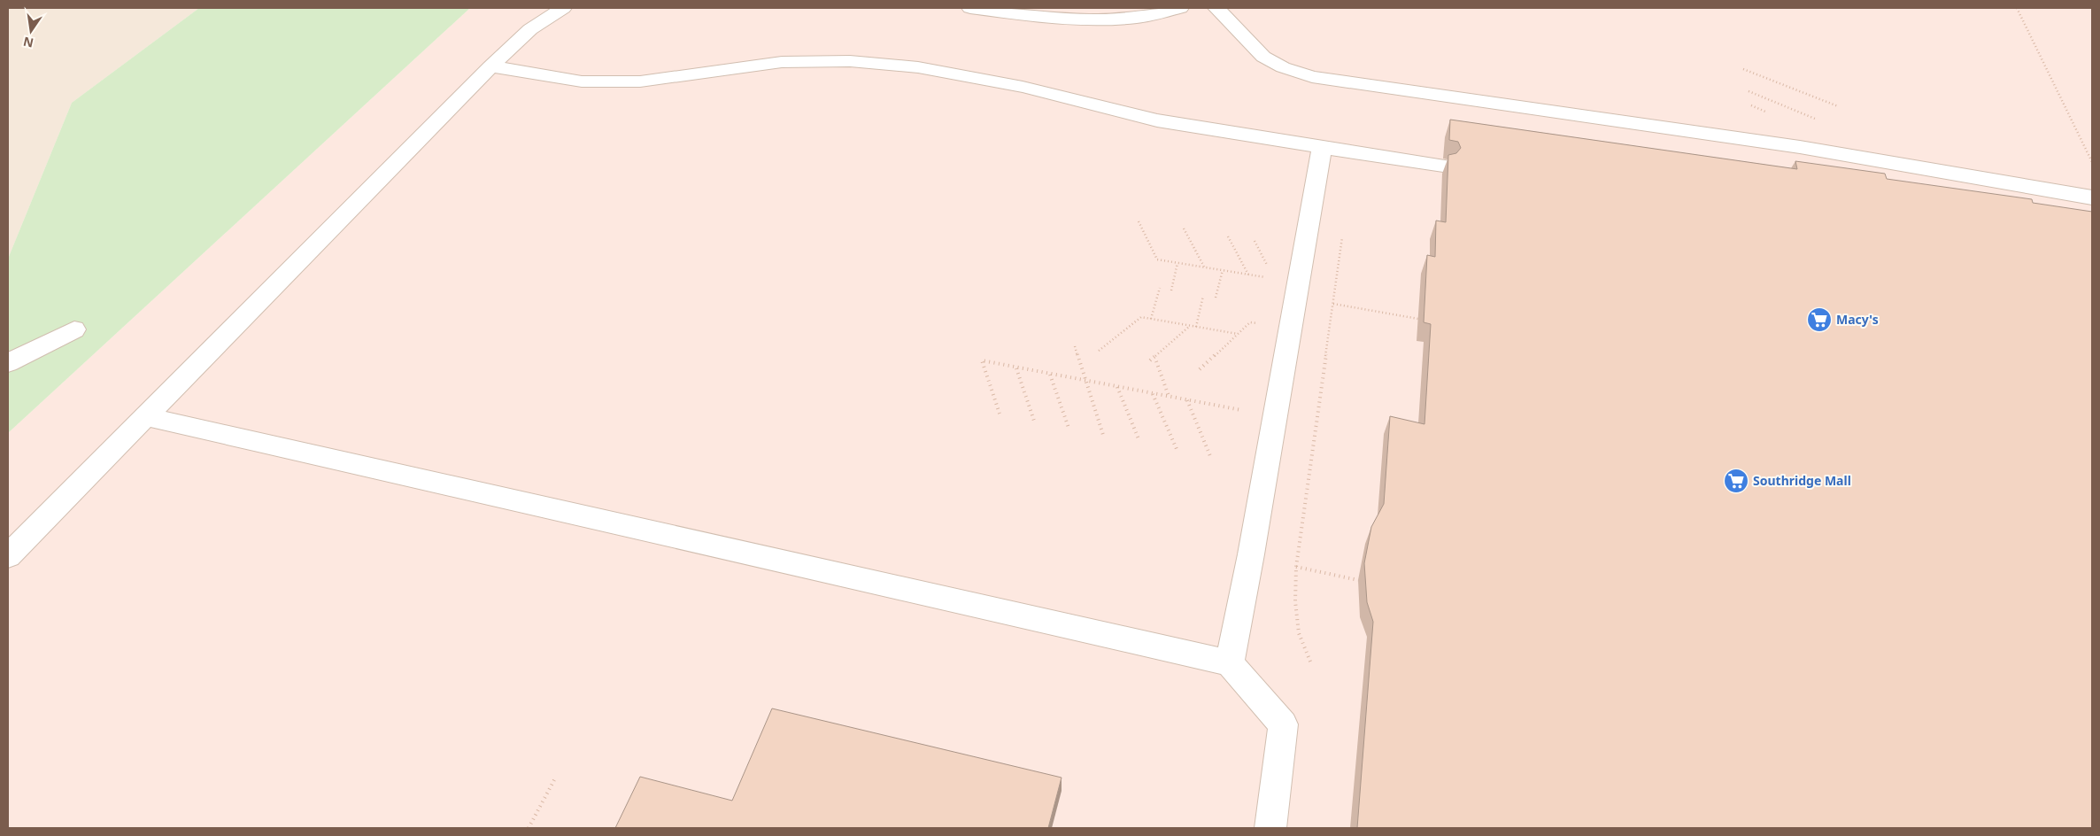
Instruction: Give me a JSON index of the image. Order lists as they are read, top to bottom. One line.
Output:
{"places":{"supermarket":["Macy's","Southridge Mall"]},"north":"bottom"}
